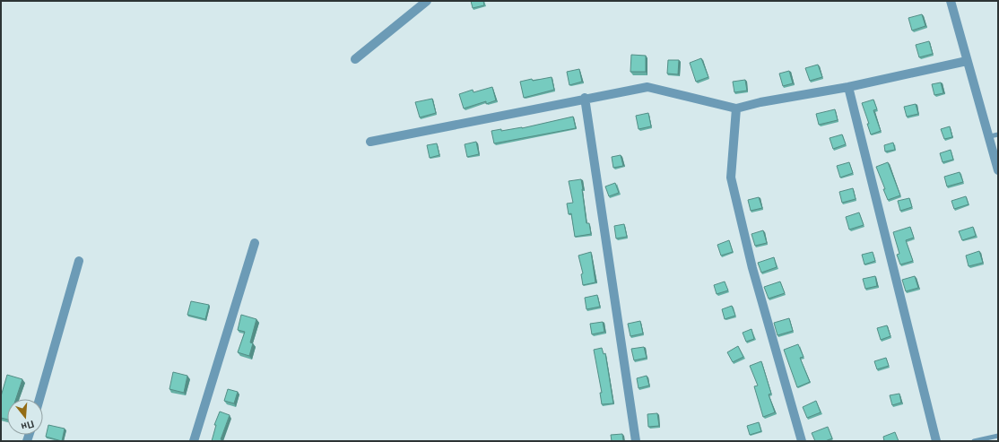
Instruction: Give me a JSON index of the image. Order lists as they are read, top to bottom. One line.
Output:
{"north":"bottom"}
